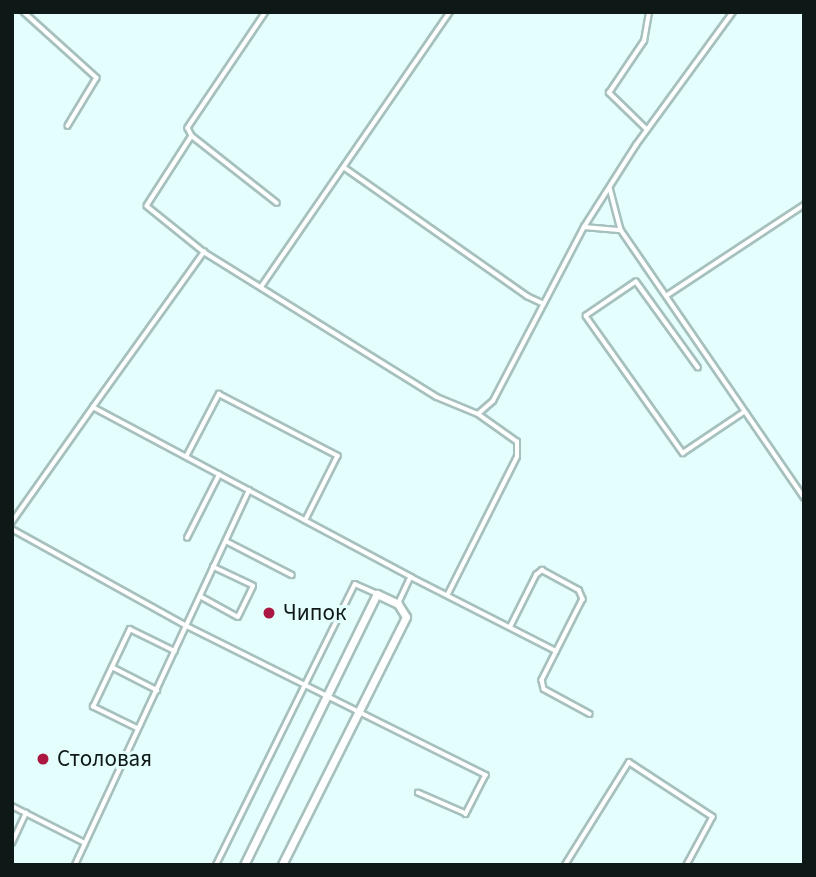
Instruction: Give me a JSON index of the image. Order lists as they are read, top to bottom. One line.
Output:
{"places":["Чипок","Столовая"]}
